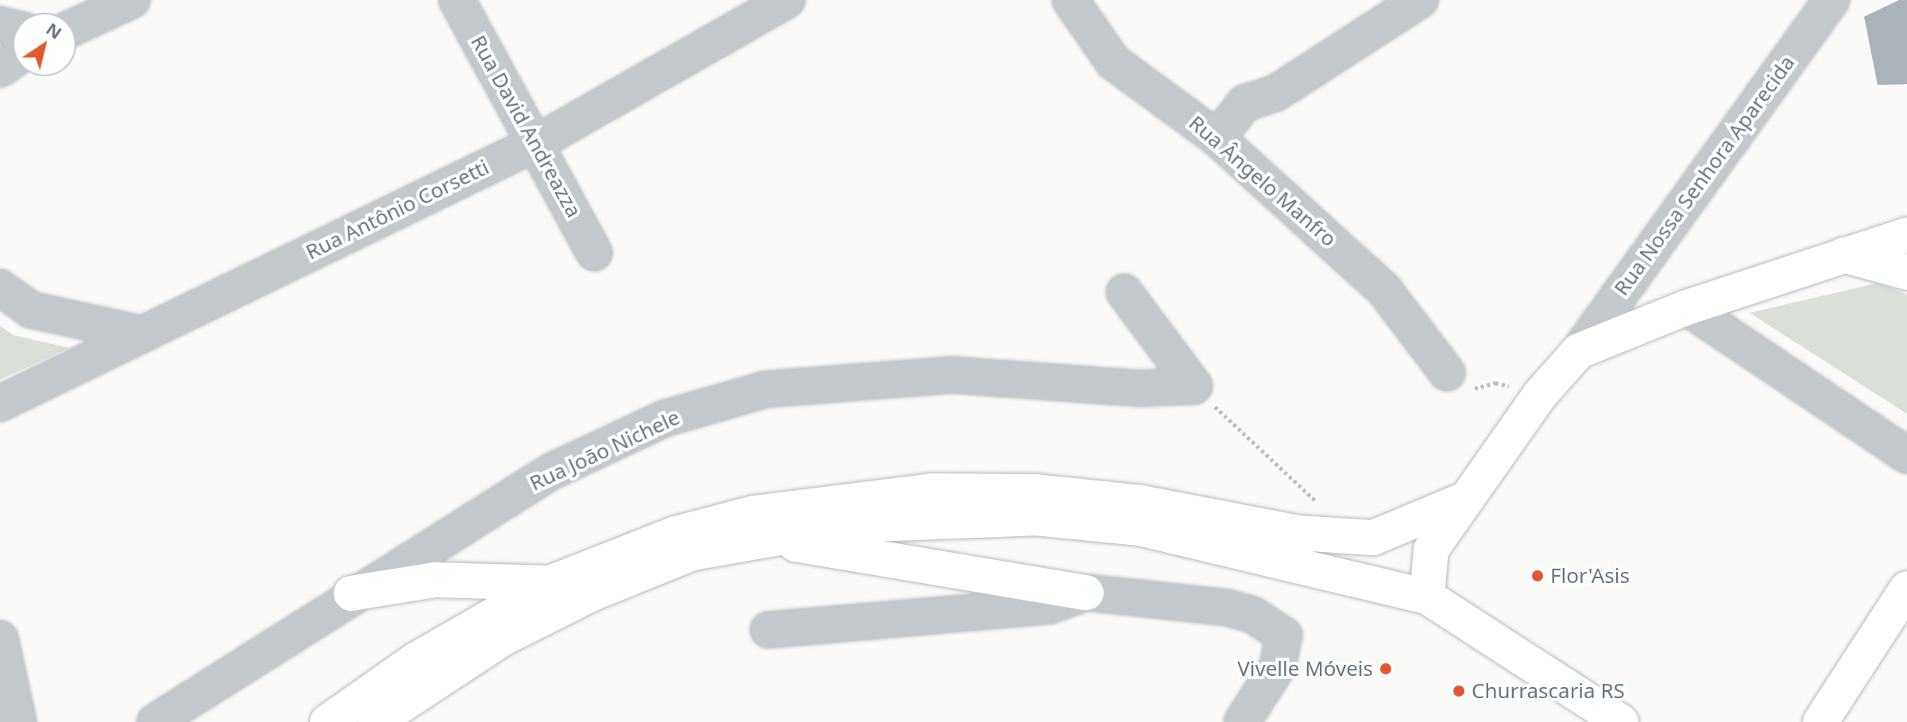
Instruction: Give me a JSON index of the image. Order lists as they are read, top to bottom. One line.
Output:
{"streets":{"street":["Rua David Andreazza","Rua Nossa Senhora Aparecida","Rua Ângelo Manfro","Rua Antônio Corsetti","Rua João Nichele"]},"crossings":[["Rua David Andreazza","Rua Antônio Corsetti"]],"places":["Flor'Asis","Vivelle Móveis","Churrascaria RS"],"north":"top right"}
